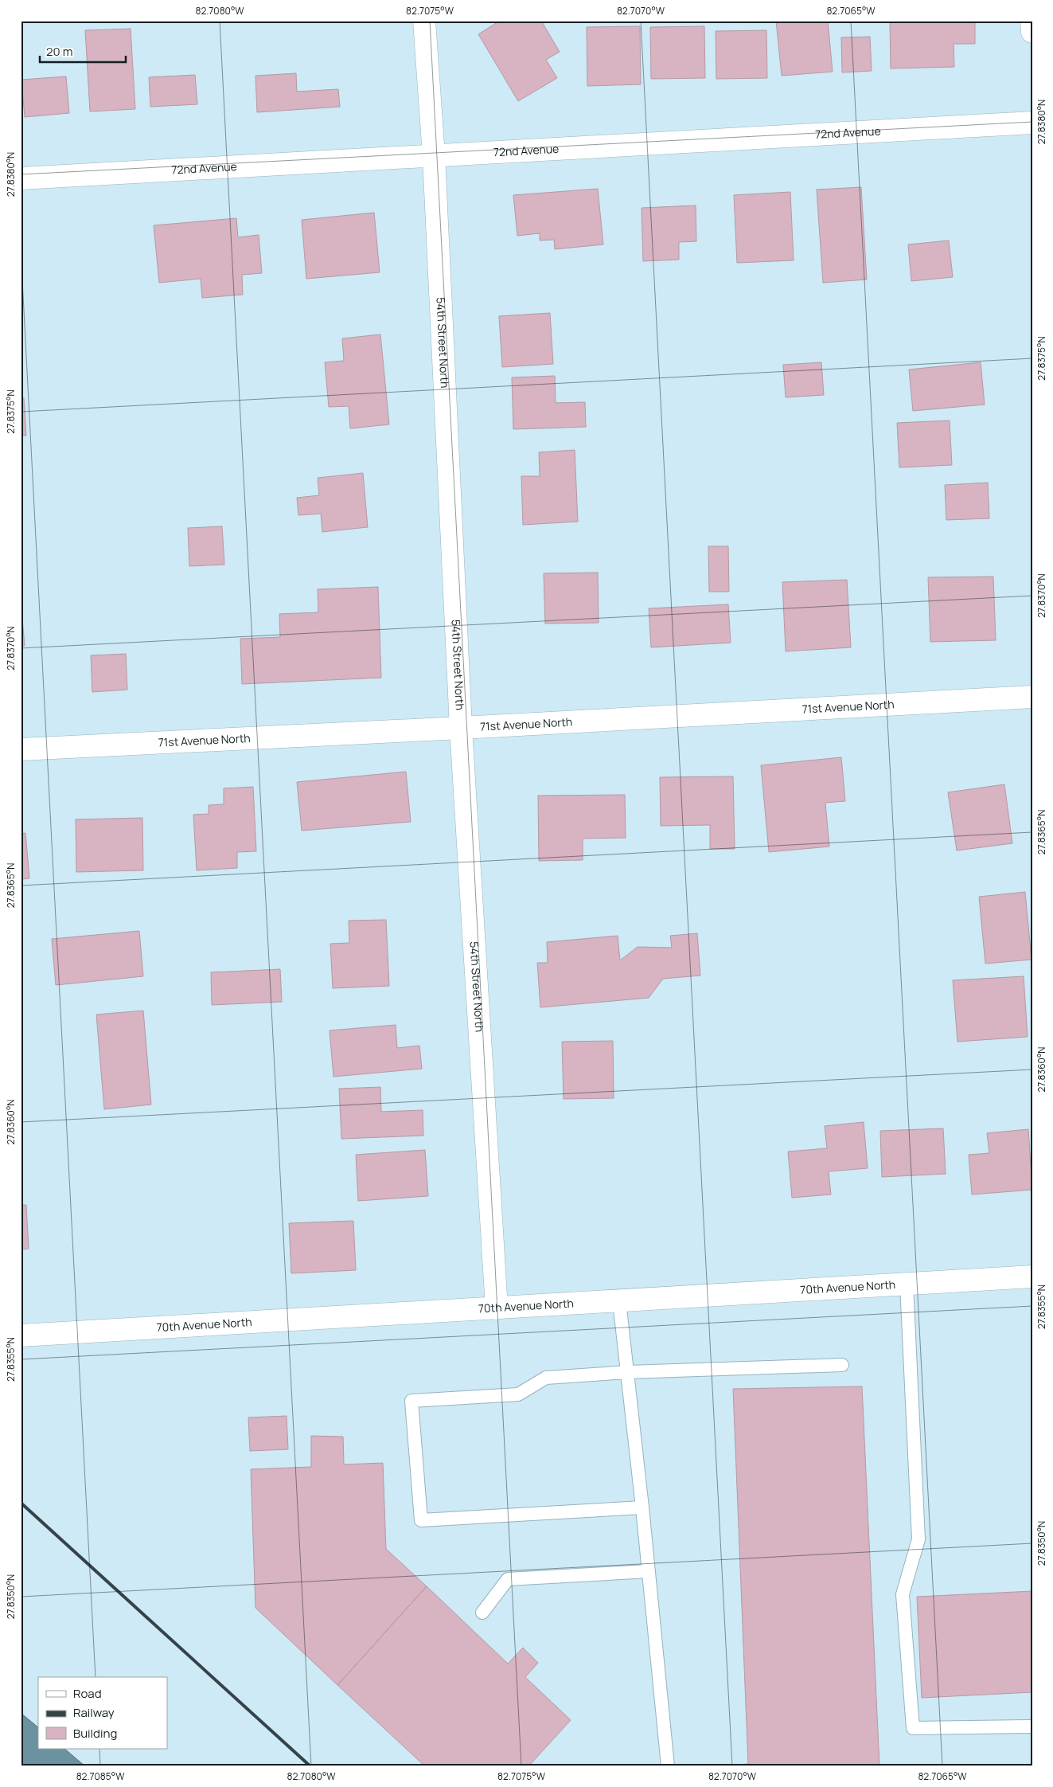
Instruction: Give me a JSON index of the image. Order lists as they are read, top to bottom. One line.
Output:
{"streets":{"street":["72nd Avenue","54th Street North","71st Avenue North","70th Avenue North"]},"crossings":[["72nd Avenue","54th Street North"],["54th Street North","71st Avenue North"],["54th Street North","70th Avenue North"]],"legend":["Road","Railway","Building"],"scale_bar":"20 m","coordinates":["82.7080°W","82.7075°W","82.7070°W","82.7065°W","27.8380°N","27.8375°N","27.8370°N","27.8365°N","27.8360°N","27.8355°N","27.8350°N","82.7085°W"]}
